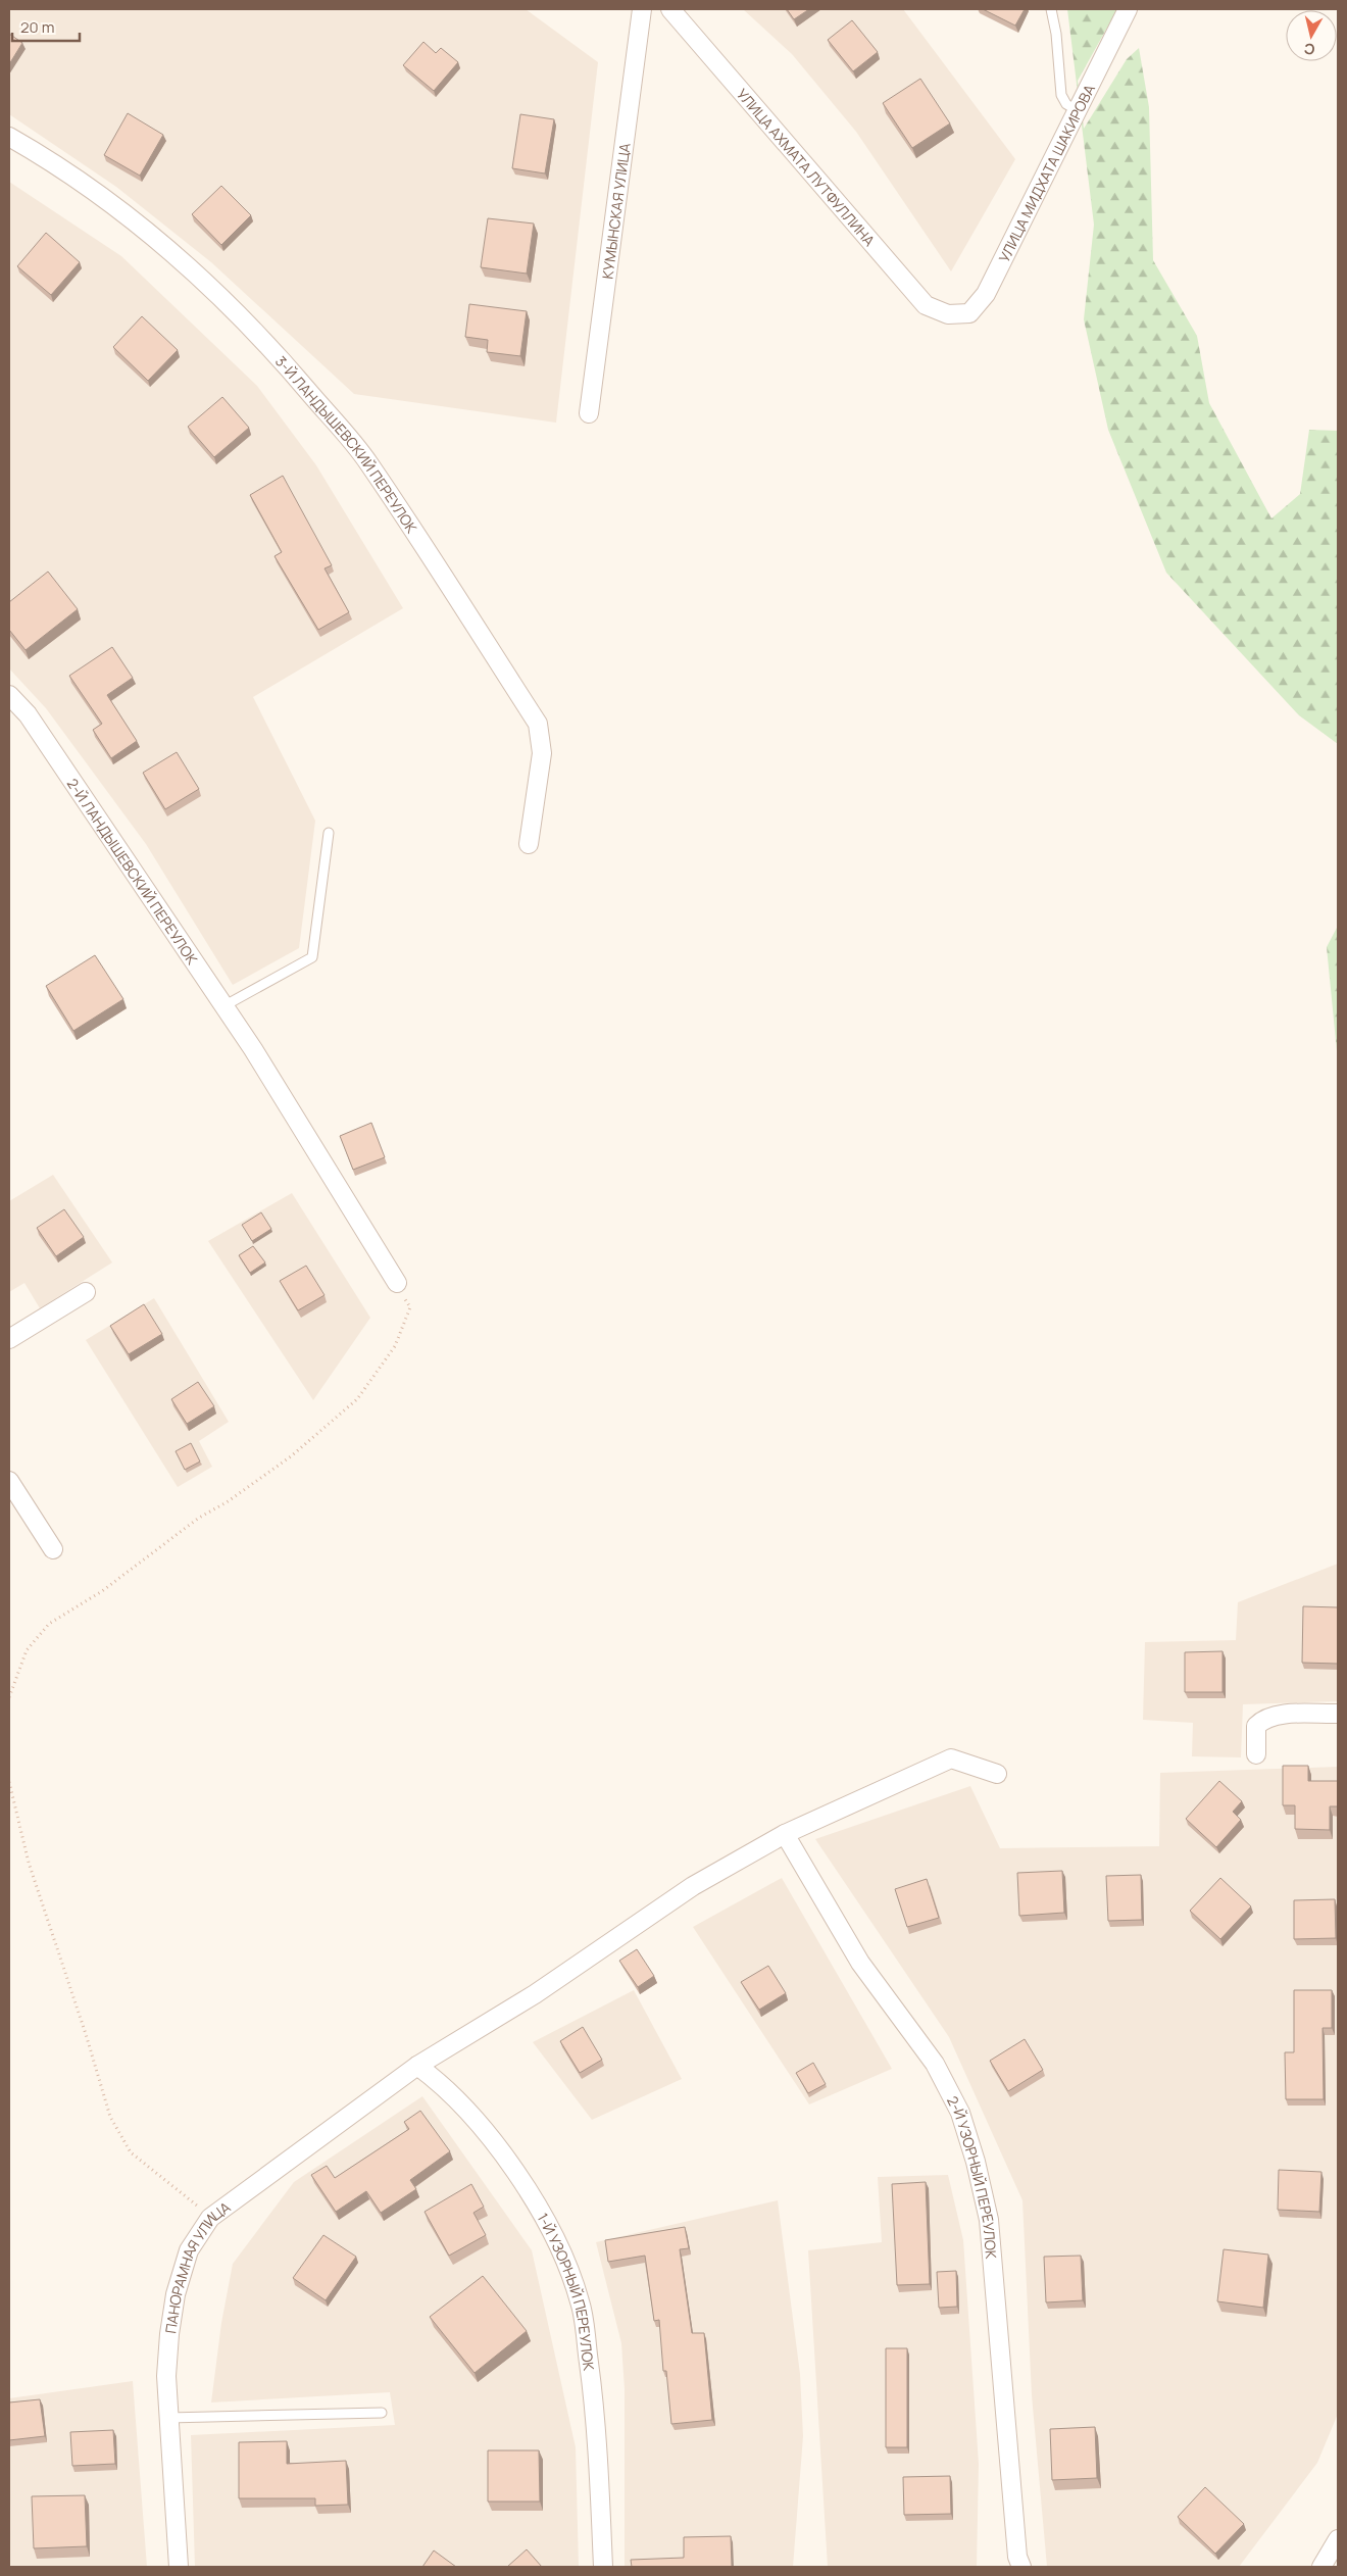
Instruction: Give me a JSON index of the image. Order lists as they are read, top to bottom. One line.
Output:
{"streets":{"street":["УЛИЦА АХМАТА ЛУТФУЛЛИНА","УЛИЦА МИДХАТА ШАКИРОВА","КУМЫНСКАЯ УЛИЦА","3-Й ЛАНДЫШЕВСКИЙ ПЕРЕУЛОК","2-Й ЛАНДЫШЕВСКИЙ ПЕРЕУЛОК","2-Й УЗОРНЫЙ ПЕРЕУЛОК","ПАНОРАМНАЯ УЛИЦА","1-Й УЗОРНЫЙ ПЕРЕУЛОК"]},"crossings":[["УЛИЦА АХМАТА ЛУТФУЛЛИНА","УЛИЦА МИДХАТА ШАКИРОВА"],["2-Й УЗОРНЫЙ ПЕРЕУЛОК","ПАНОРАМНАЯ УЛИЦА"],["ПАНОРАМНАЯ УЛИЦА","1-Й УЗОРНЫЙ ПЕРЕУЛОК"]],"scale_bar":"20 m","north":"bottom"}
